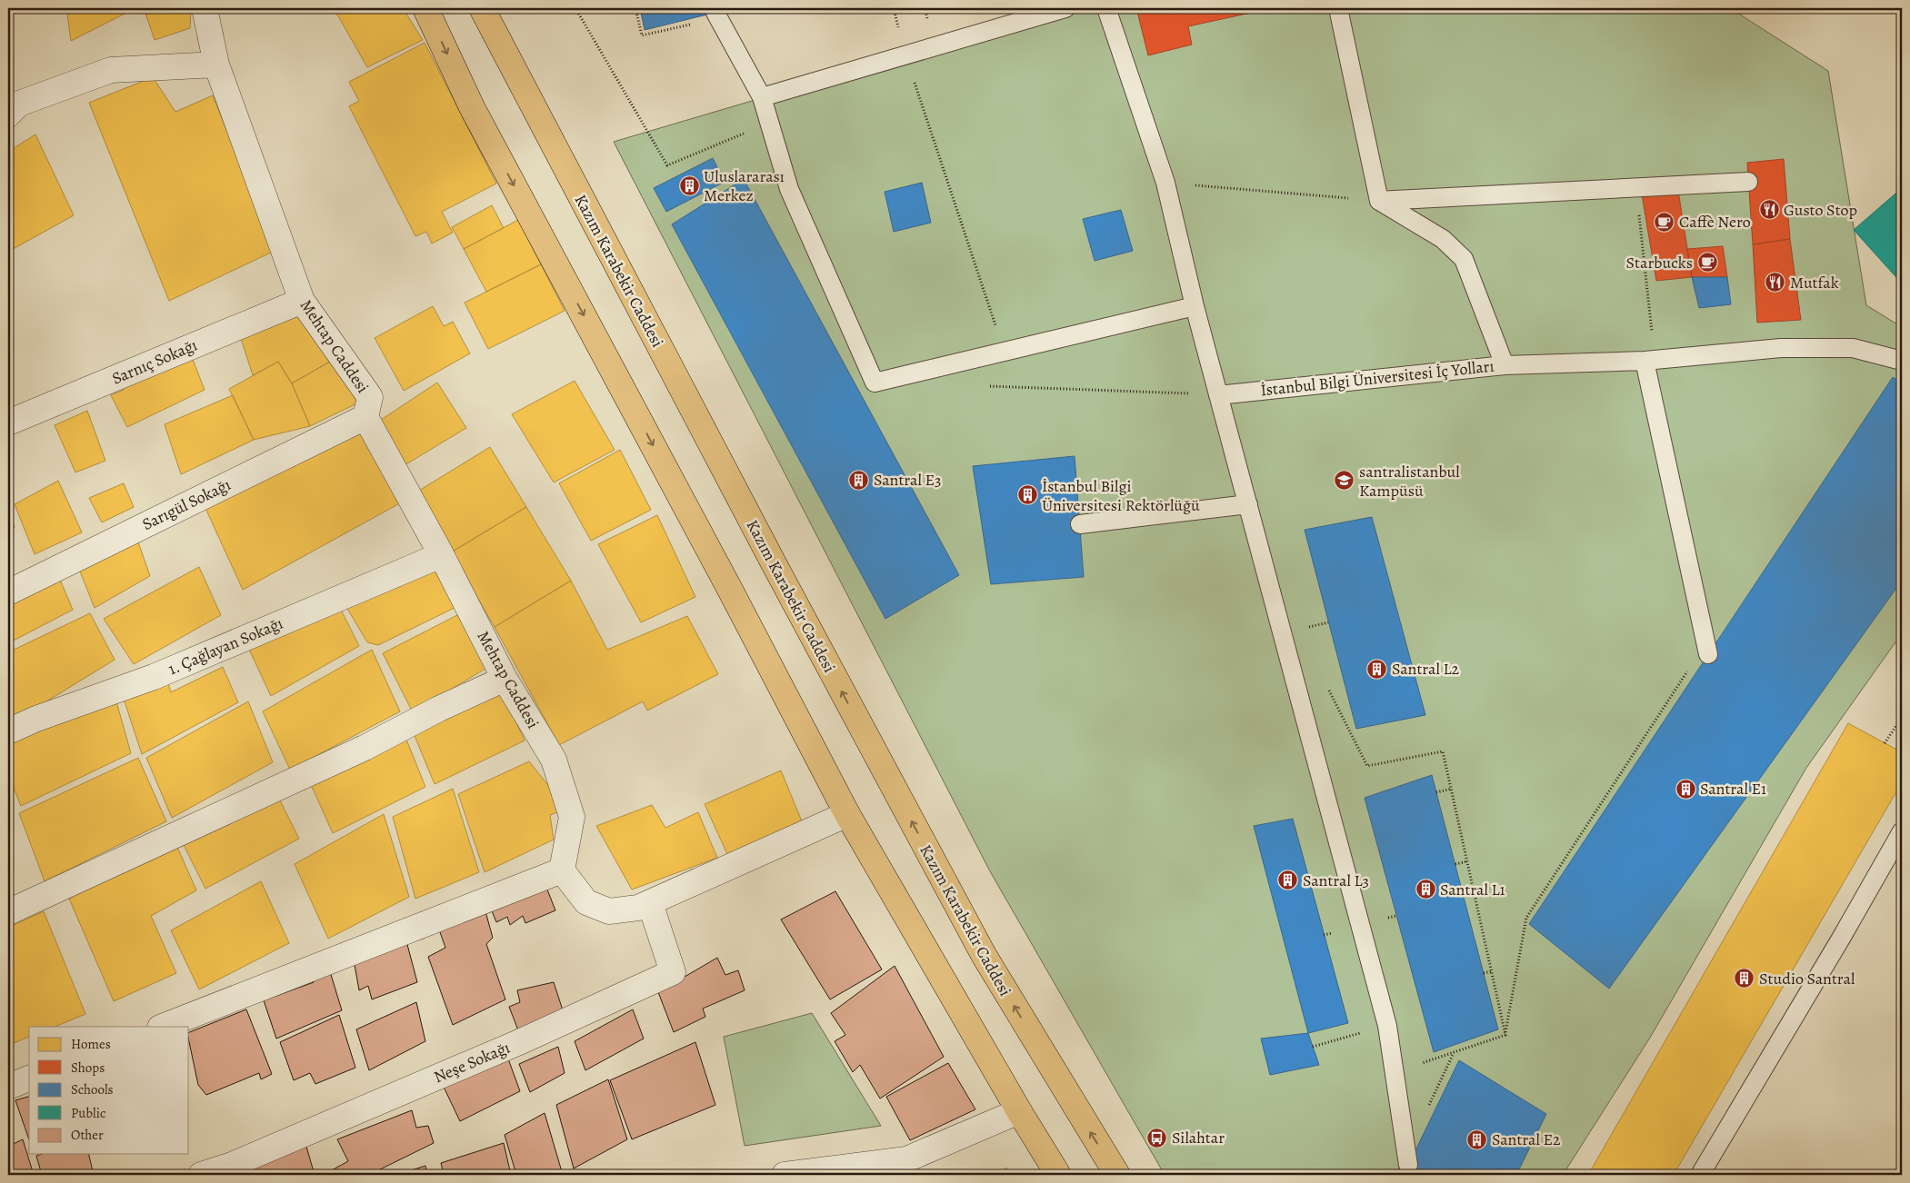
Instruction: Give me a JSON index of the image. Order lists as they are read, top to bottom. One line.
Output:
{"streets":{"main road":["Kazım Karabekir Caddesi"],"street":["Mehtap Caddesi","Sarnıç Sokağı","Sarıgül Sokağı","1. Çağlayan Sokağı","Neşe Sokağı"],"lane":["İstanbul Bilgi Üniversitesi İç Yolları"]},"crossings":[["Mehtap Caddesi","Sarnıç Sokağı"],["Mehtap Caddesi","Sarıgül Sokağı"],["Mehtap Caddesi","1. Çağlayan Sokağı"]],"places":{"building":["Uluslararası Merkez","Santral E3","İstanbul Bilgi Üniversitesi Rektörlüğü","Santral L2","Santral E1","Santral L3","Santral L1","Studio Santral","Santral E2"],"restaurant":["Gusto Stop","Mutfak"],"cafe":["Caffè Nero","Starbucks"],"school or university":["santralistanbul Kampüsü"],"bus stop":["Silahtar"]},"legend":["Homes","Shops","Schools","Public","Other"]}
